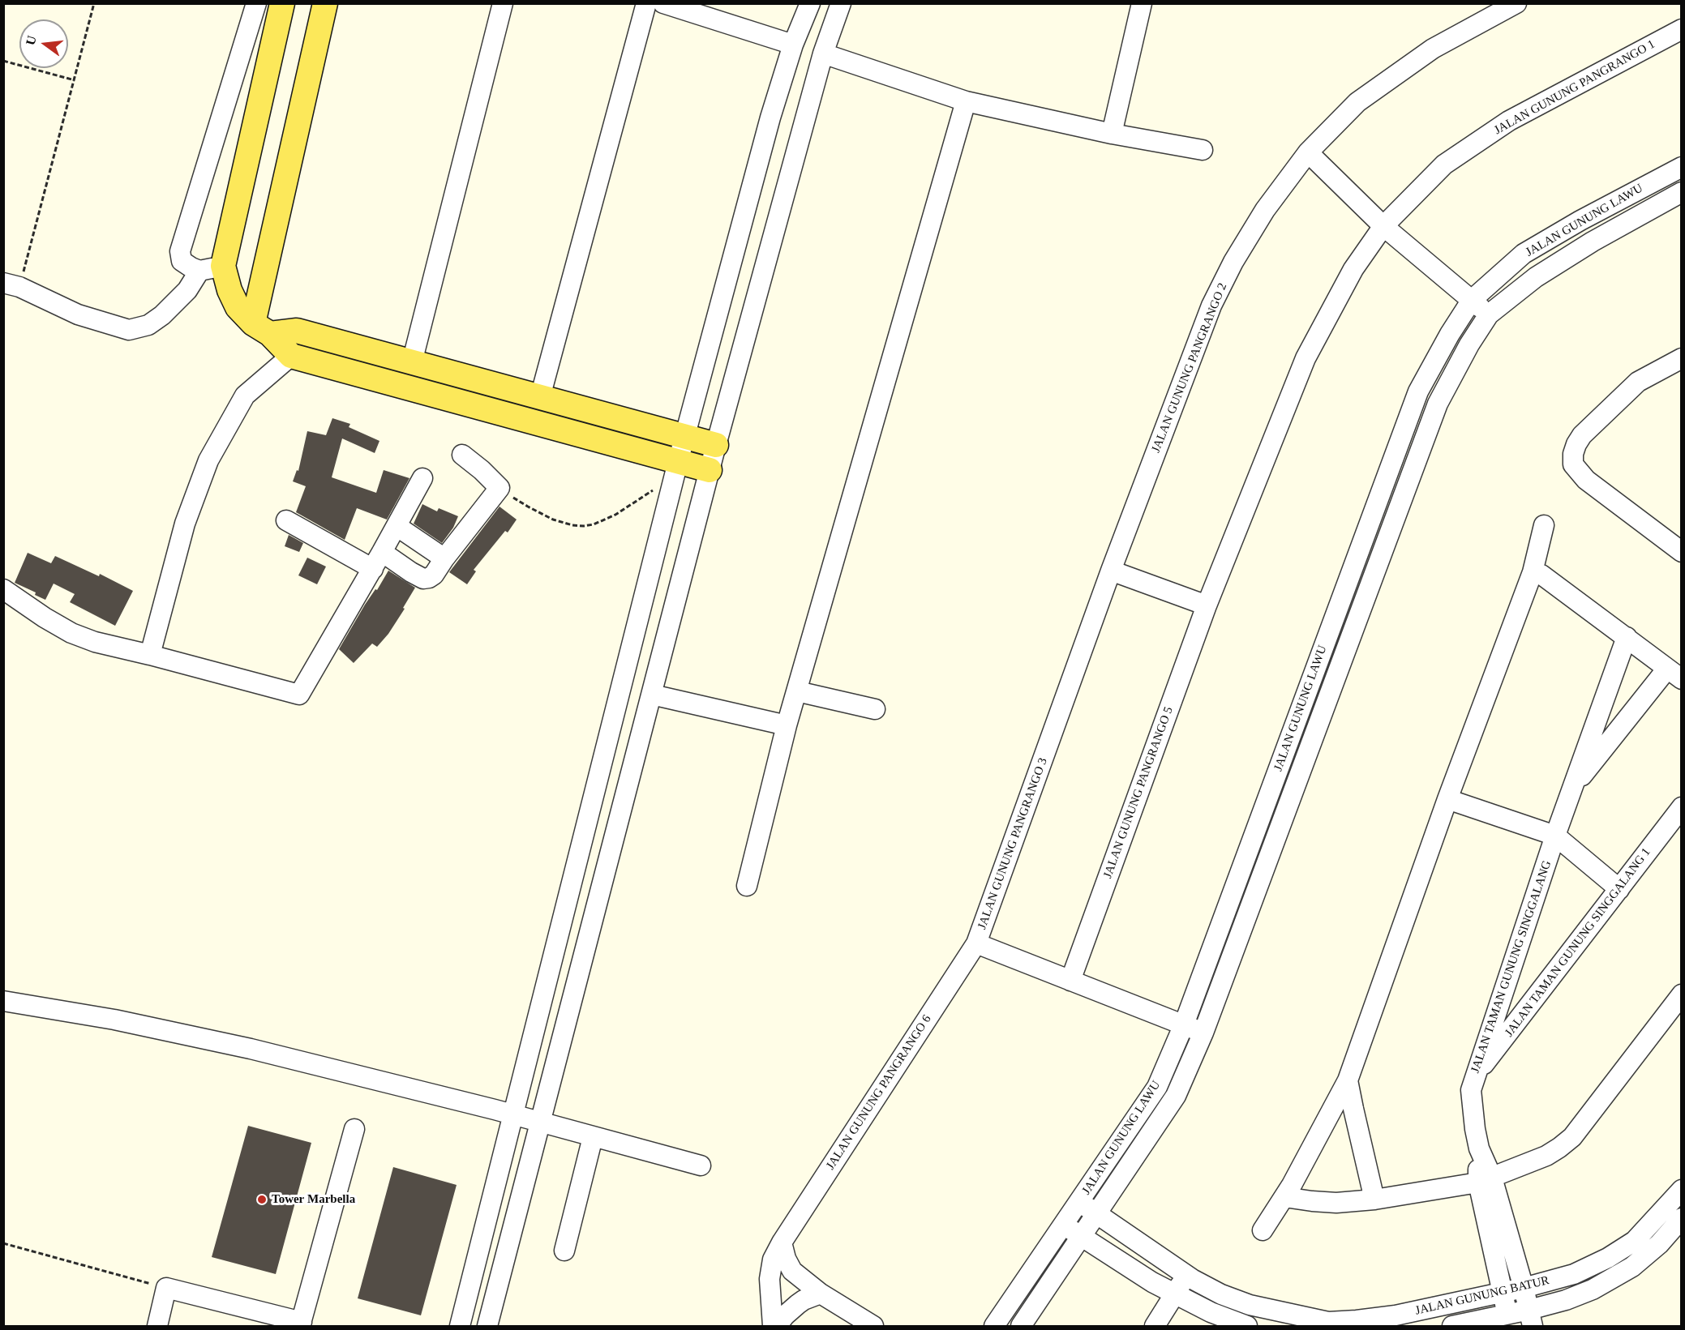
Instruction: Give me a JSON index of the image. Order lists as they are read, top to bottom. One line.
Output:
{"streets":{"street":["JALAN GUNUNG PANGRANGO 1","JALAN GUNUNG LAWU","JALAN GUNUNG PANGRANGO 2","JALAN GUNUNG PANGRANGO 5","JALAN GUNUNG PANGRANGO 3","JALAN TAMAN GUNUNG SINGGALANG 1","JALAN TAMAN GUNUNG SINGGALANG","JALAN GUNUNG PANGRANGO 6","JALAN GUNUNG BATUR"]},"crossings":[["JALAN GUNUNG LAWU","JALAN GUNUNG PANGRANGO 3"],["JALAN GUNUNG LAWU","JALAN GUNUNG BATUR"],["JALAN GUNUNG PANGRANGO 2","JALAN GUNUNG PANGRANGO 3"],["JALAN GUNUNG PANGRANGO 5","JALAN GUNUNG PANGRANGO 3"],["JALAN GUNUNG PANGRANGO 3","JALAN GUNUNG PANGRANGO 6"],["JALAN TAMAN GUNUNG SINGGALANG 1","JALAN TAMAN GUNUNG SINGGALANG"],["JALAN TAMAN GUNUNG SINGGALANG","JALAN GUNUNG BATUR"]],"places":["Tower Marbella"],"north":"left"}
